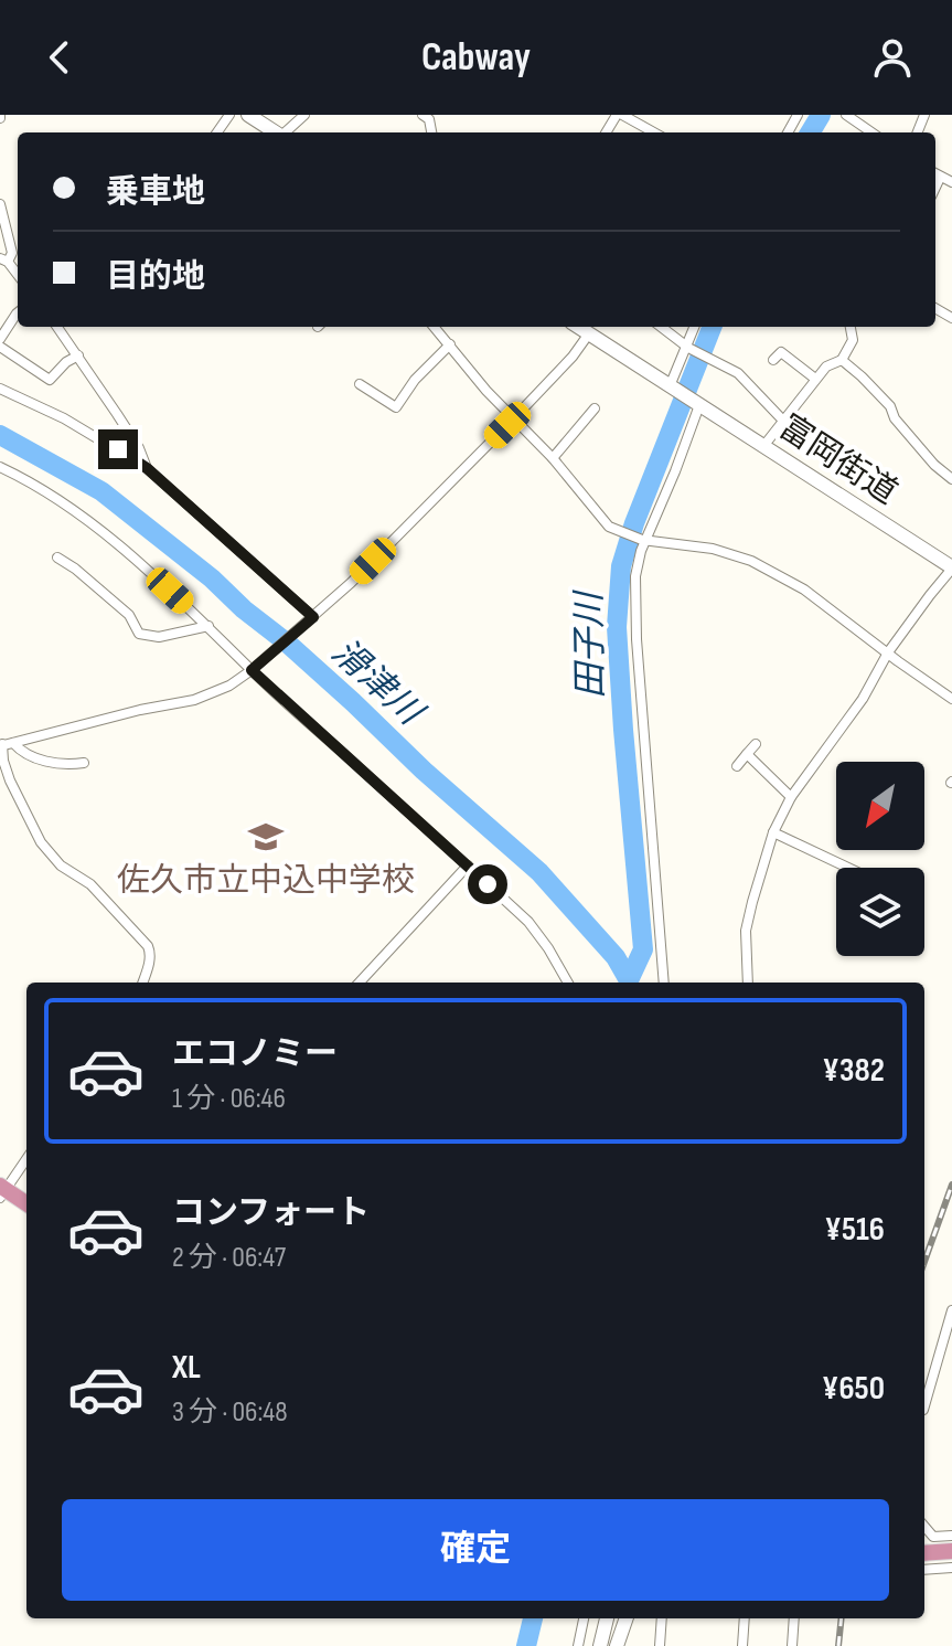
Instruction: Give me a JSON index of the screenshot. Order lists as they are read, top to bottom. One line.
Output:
{"streets":{"main road":["富岡街道"]},"water":["田子川","滑津川"],"places":{"school or university":["佐久市立中込中学校"]},"north":"bottom left","page":{"header":"Cabway","banner":["乗車地","目的地"],"list":[{"name":"エコノミー","note":"1 分 · 06:46","value":"¥382"},{"name":"コンフォート","note":"2 分 · 06:47","value":"¥516"},{"name":"XL","note":"3 分 · 06:48","value":"¥650"}],"buttons":"確定"}}
